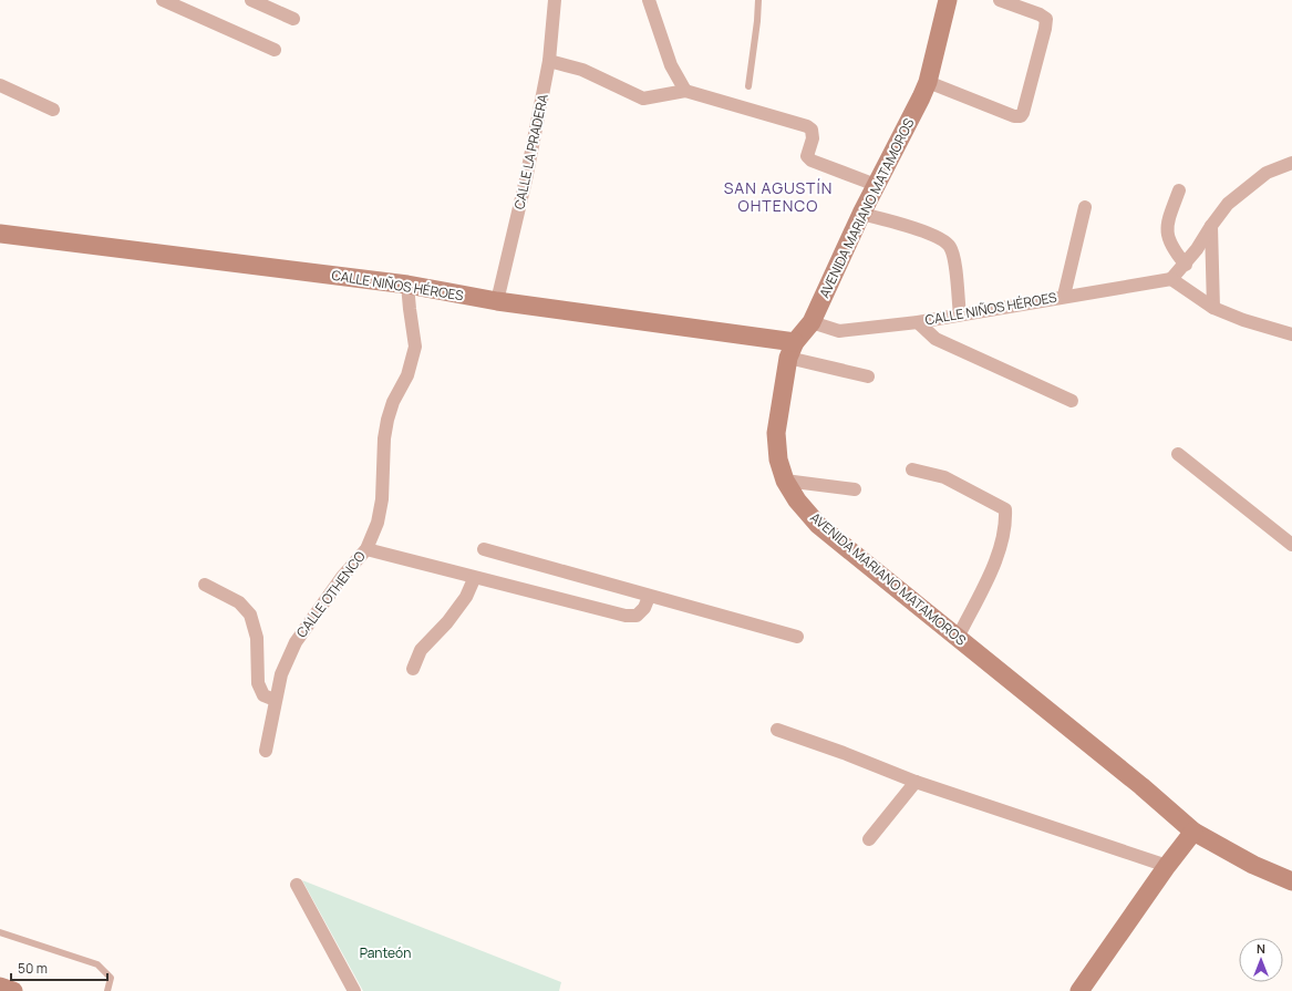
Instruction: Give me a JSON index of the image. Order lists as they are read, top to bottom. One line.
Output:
{"streets":{"street":["CALLE LA PRADERA","AVENIDA MARIANO MATAMOROS","CALLE NIÑOS HÉROES","CALLE OTHENCO"]},"crossings":[["CALLE LA PRADERA","CALLE NIÑOS HÉROES"],["AVENIDA MARIANO MATAMOROS","CALLE NIÑOS HÉROES"],["CALLE NIÑOS HÉROES","CALLE OTHENCO"]],"districts":["SAN AGUSTÍN OHTENCO"],"parks":["Panteón"],"scale_bar":"50 m","north":"top"}
